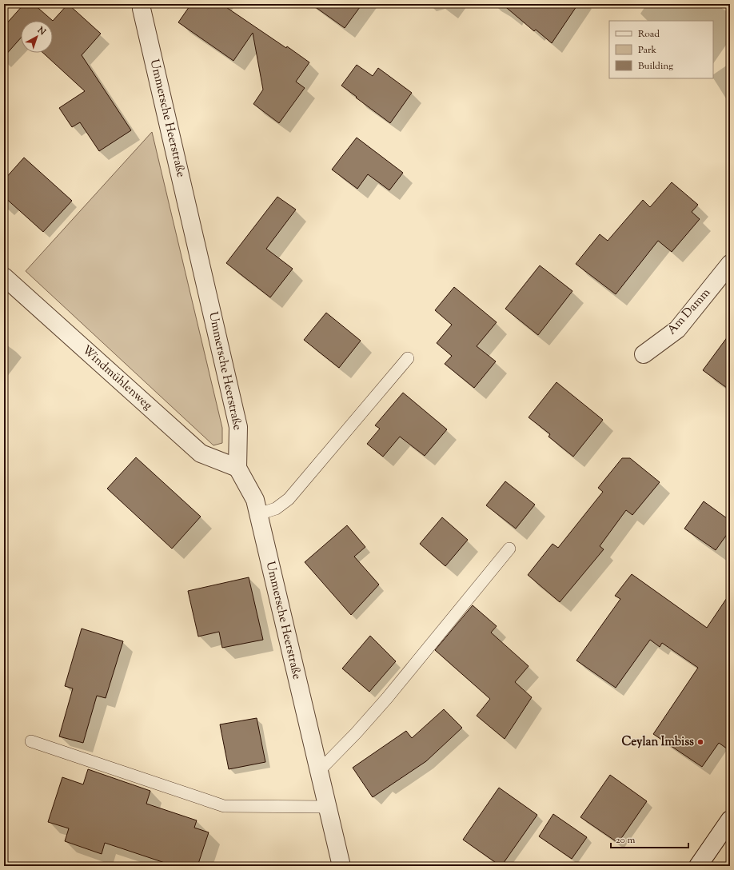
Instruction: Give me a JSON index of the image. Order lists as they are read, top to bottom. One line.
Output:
{"streets":{"street":["Ummersche Heerstraße","Am Damm","Windmühlenweg"]},"crossings":[["Ummersche Heerstraße","Windmühlenweg"]],"places":["Ceylan Imbiss"],"legend":["Road","Park","Building"],"scale_bar":"20 m","north":"top right"}
